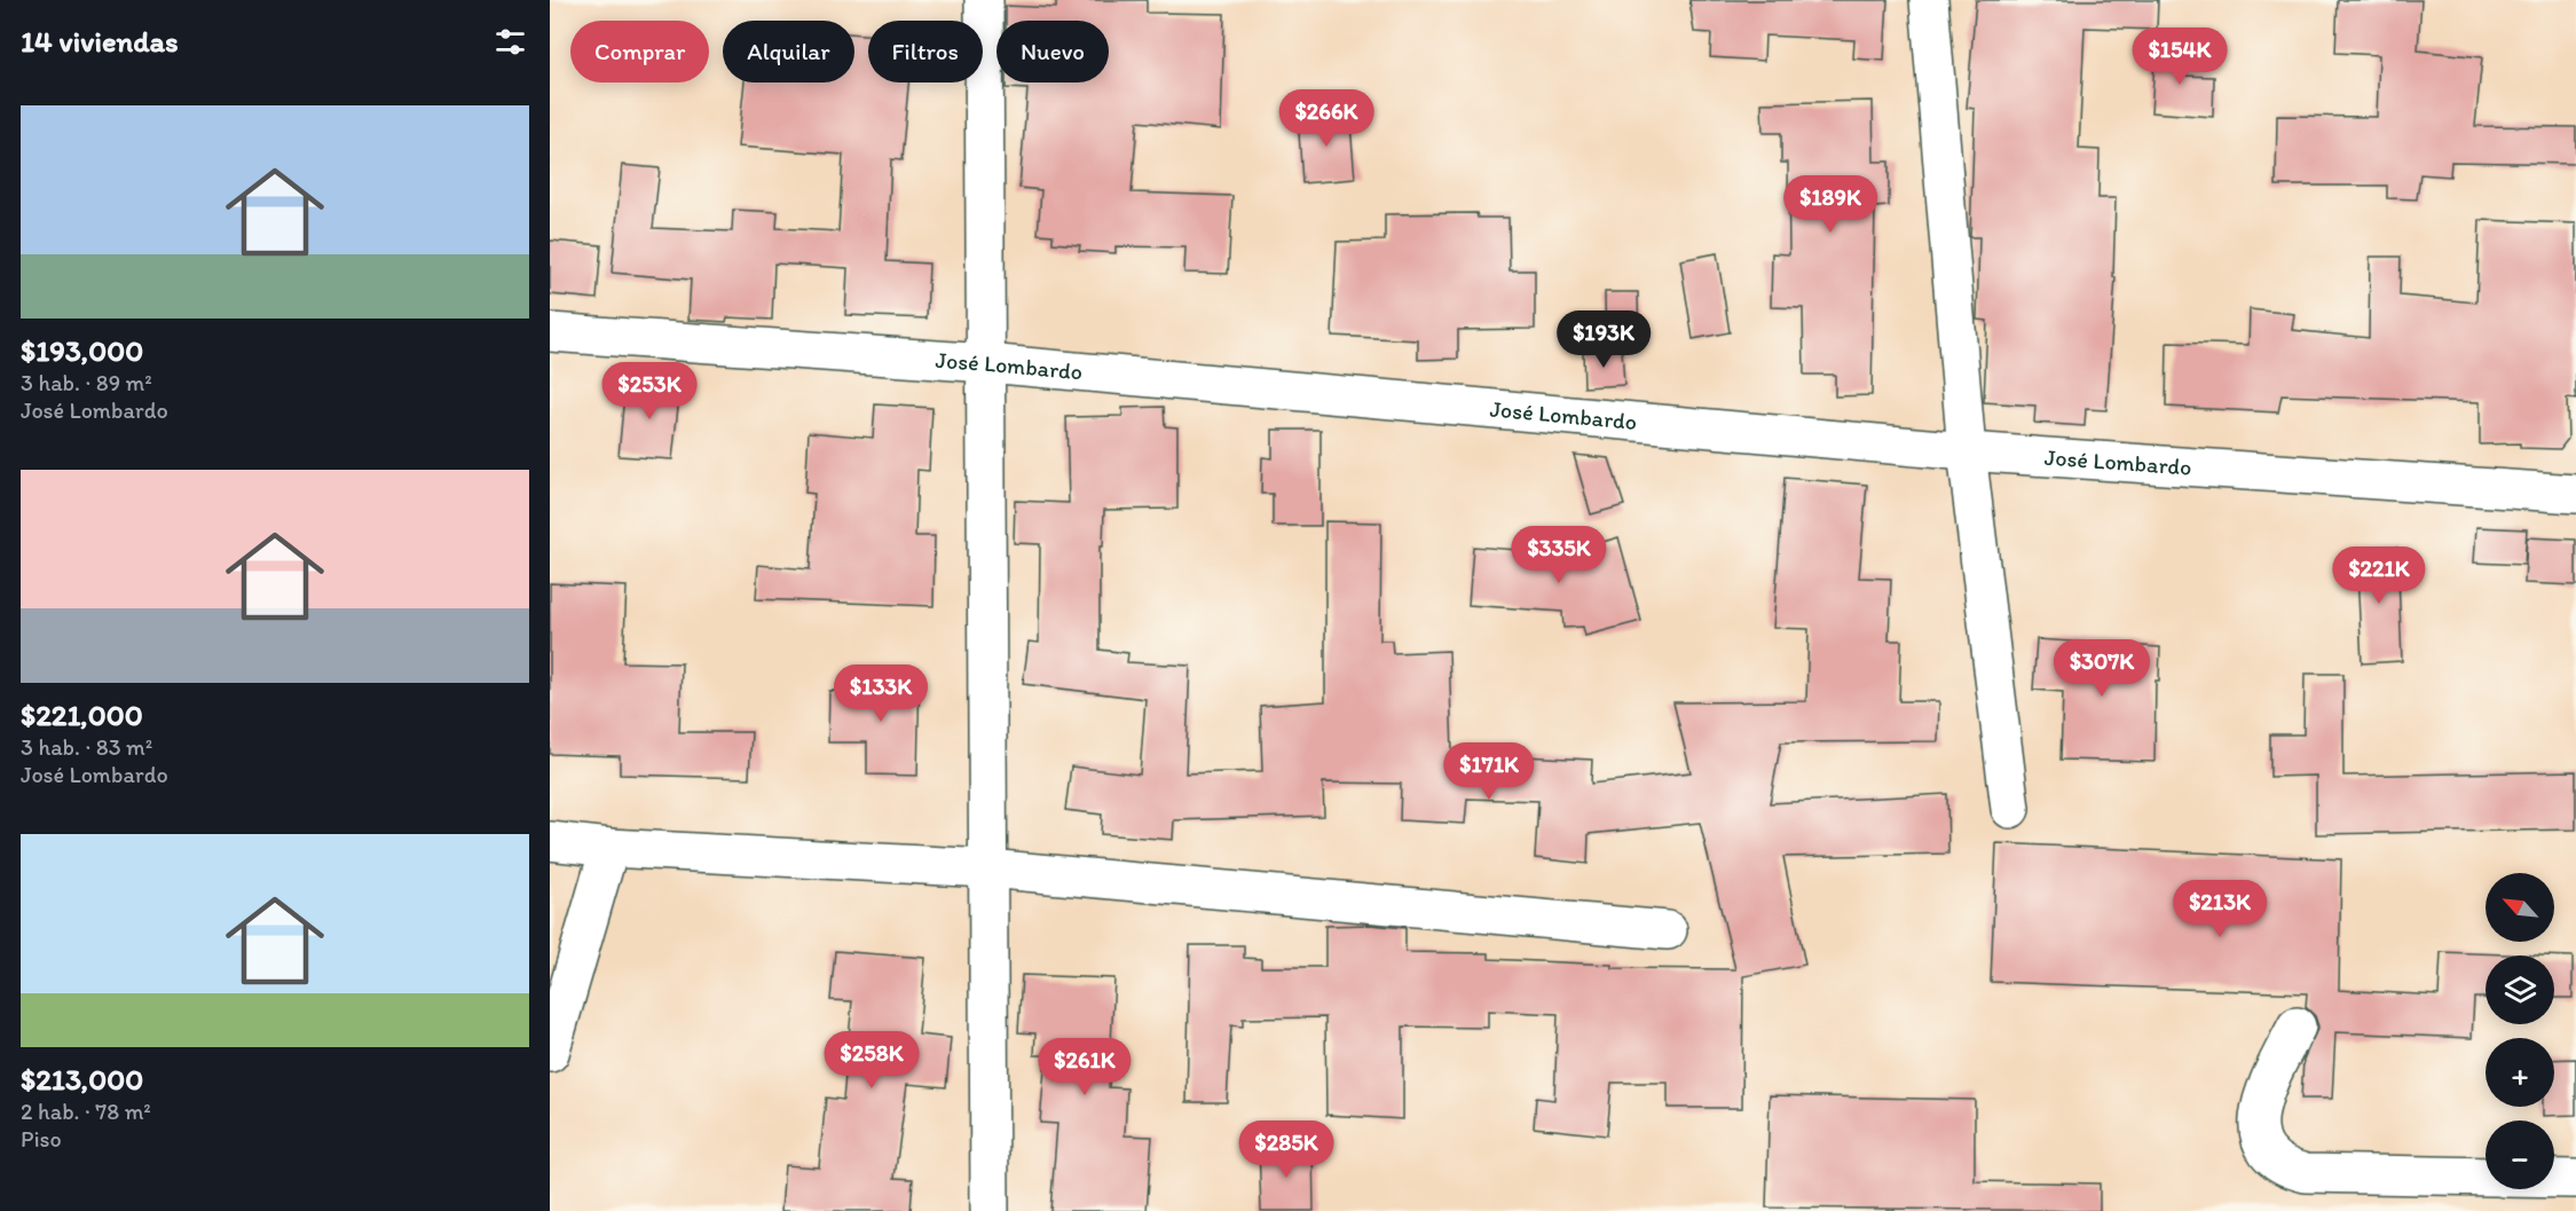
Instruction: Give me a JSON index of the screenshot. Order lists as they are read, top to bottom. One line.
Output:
{"streets":{"street":["José Lombardo"]},"north":"top left","page":{"heading":"14 viviendas","chip":["Comprar","Alquilar","Filtros","Nuevo"],"price":["$154K","$266K","$189K","$193K","$253K","$335K","$221K","$307K","$133K","$171K","$213K","$258K","$261K","$285K"],"list":[{"name":"$193,000","note":"3 hab. · 89 m² · José Lombardo"},{"name":"$221,000","note":"3 hab. · 83 m² · José Lombardo"},{"name":"$213,000","note":"2 hab. · 78 m² · Piso"}],"map_buttons":["+","−"]}}
